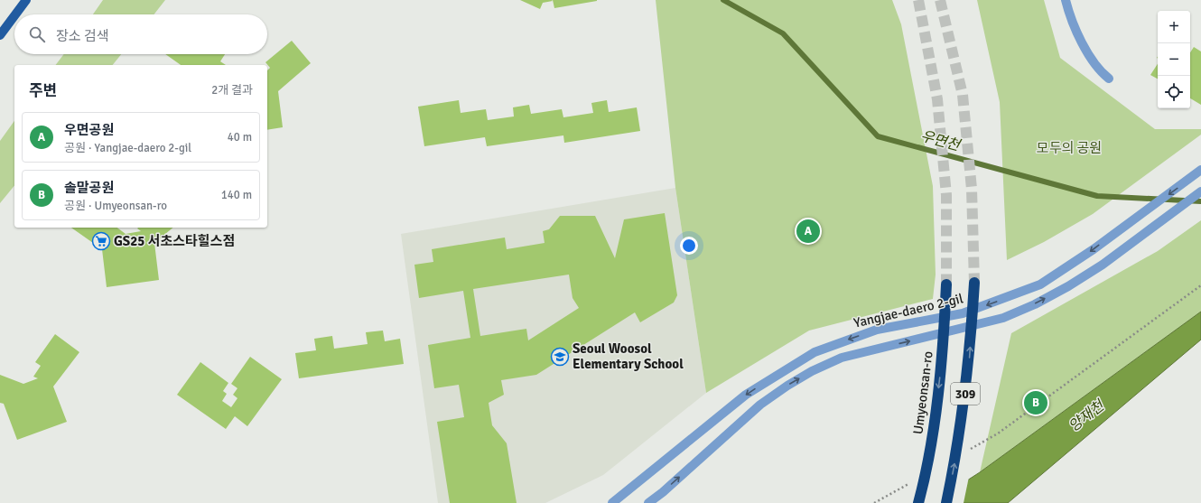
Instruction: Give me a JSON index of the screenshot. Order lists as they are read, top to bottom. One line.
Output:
{"streets":{"highway":["Umyeonsan-ro","309"],"street":["Yangjae-daero 2-gil"]},"water":["우면천","양재천"],"parks":["모두의 공원"],"places":{"supermarket":["GS25 서초스타힐스점"],"school or university":["Seoul Woosol Elementary School"]},"page":{"map_buttons":["+","−"],"search":"장소 검색","heading":["주변","2개 결과"],"list":[{"mark":"A","name":"우면공원","note":"공원 · Yangjae-daero 2-gil","value":"40 m"},{"mark":"B","name":"솔말공원","note":"공원 · Umyeonsan-ro","value":"140 m"}],"pins":["A","B"]}}
